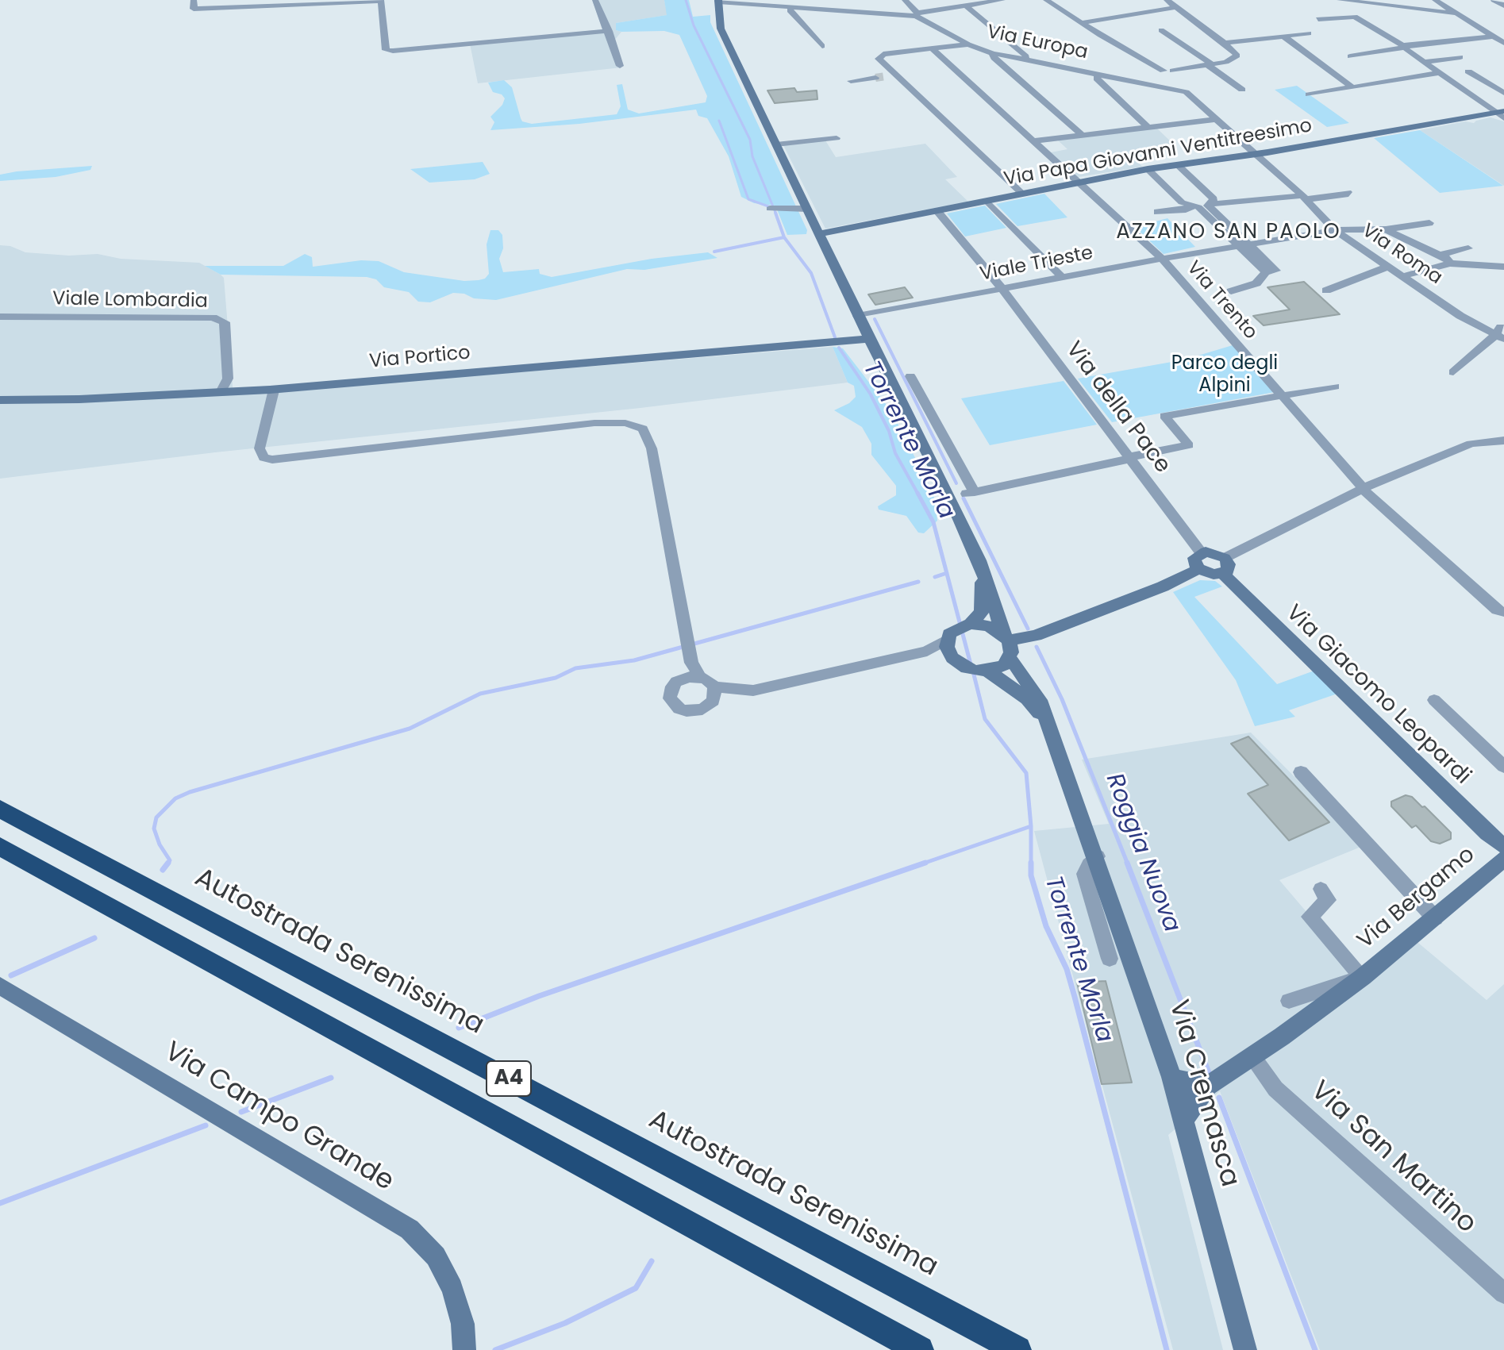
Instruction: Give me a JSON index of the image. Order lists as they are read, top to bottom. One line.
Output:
{"streets":{"highway":["Autostrada Serenissima","A4"],"main road":["Via Papa Giovanni Ventitreesimo","Via Portico","Via Giacomo Leopardi","Via Bergamo","Via Cremasca","Via Campo Grande"],"street":["Via Europa","Via Roma","Viale Trieste","Viale Lombardia","Via Trento","Via della Pace","Via San Martino"]},"crossings":[["Via Europa","Via Papa Giovanni Ventitreesimo"],["Via Europa","Via Roma"],["Via Europa","Via Cremasca"],["Via Papa Giovanni Ventitreesimo","Via Roma"],["Via Papa Giovanni Ventitreesimo","Via Trento"],["Via Papa Giovanni Ventitreesimo","Via della Pace"],["Via Papa Giovanni Ventitreesimo","Via Cremasca"],["Via Roma","Viale Trieste"],["Viale Trieste","Via Trento"],["Viale Trieste","Via della Pace"],["Viale Trieste","Via Cremasca"],["Viale Lombardia","Via Portico"],["Via Portico","Via Cremasca"],["Via della Pace","Via Giacomo Leopardi"],["Via Bergamo","Via Cremasca"],["Via Bergamo","Via San Martino"]],"districts":["AZZANO SAN PAOLO"],"water":["Torrente Morla","Roggia Nuova"],"parks":["Parco degli Alpini"]}
